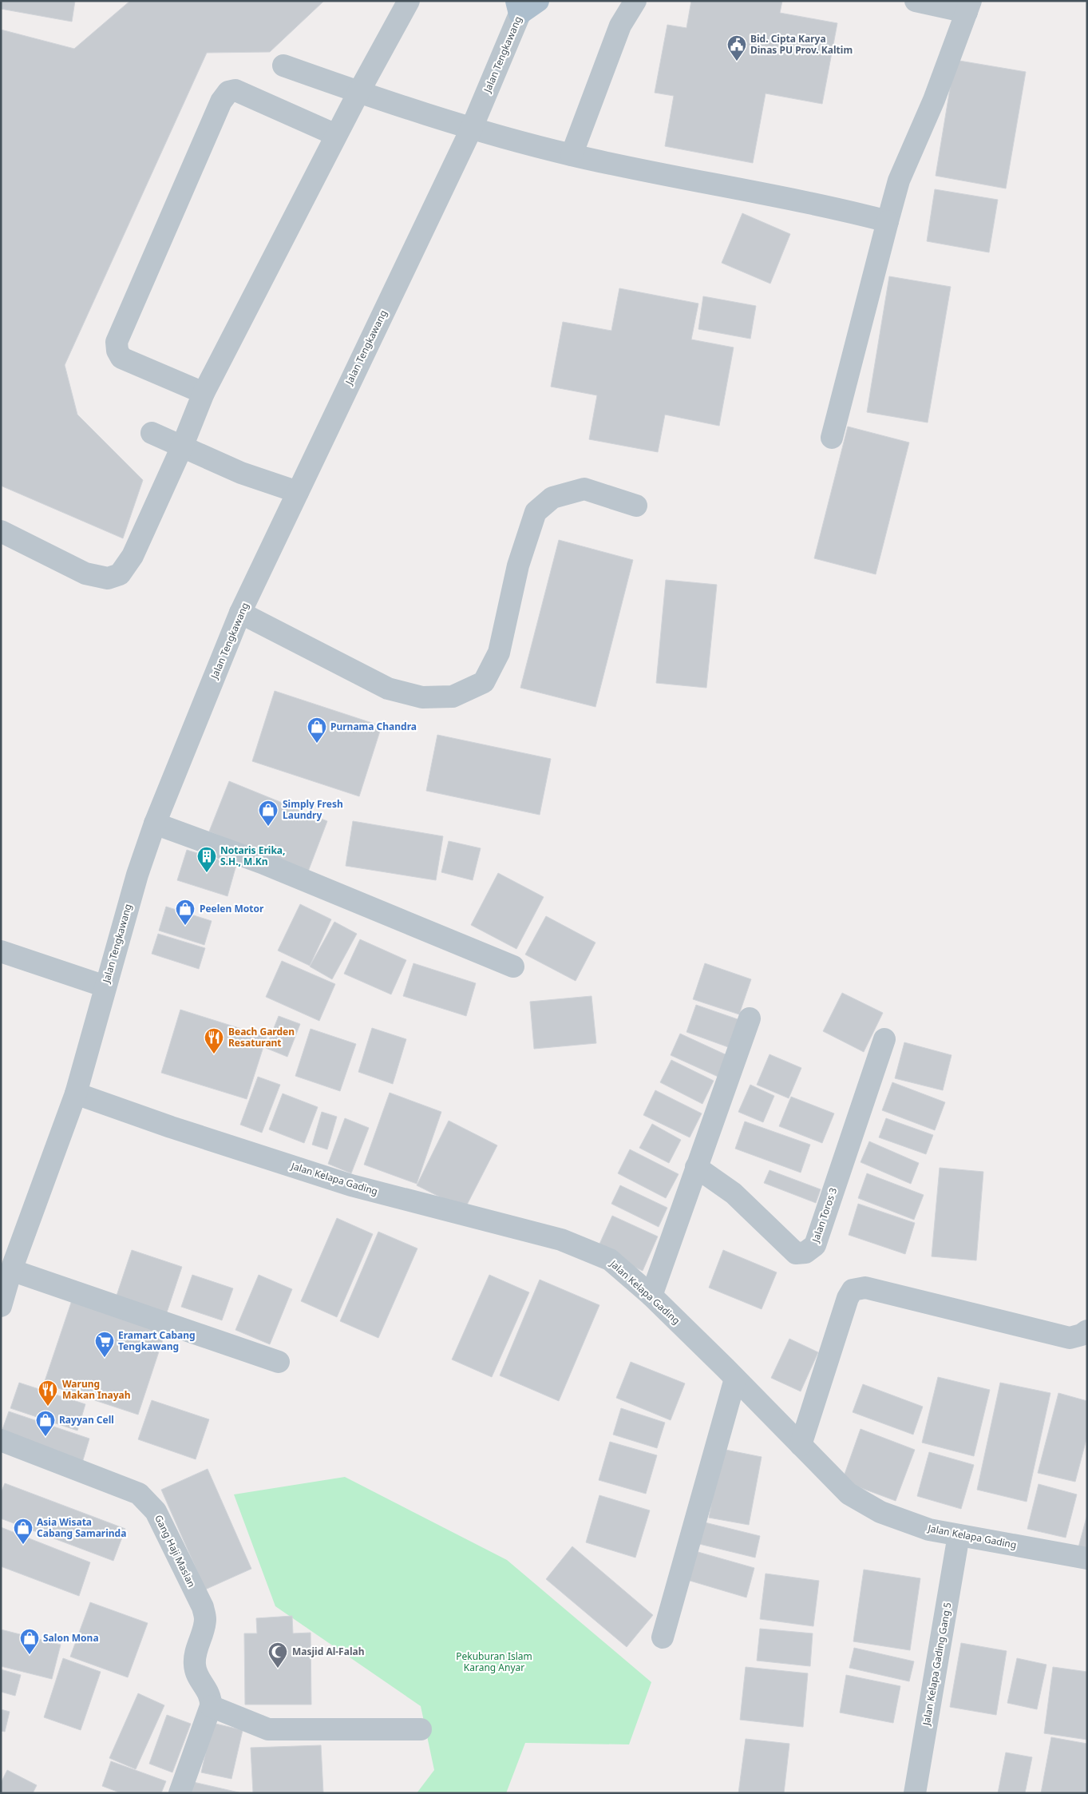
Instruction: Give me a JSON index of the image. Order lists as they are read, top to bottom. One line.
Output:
{"streets":{"street":["Jalan Tengkawang","Jalan Kelapa Gading","Jalan Toros 3","Gang Haji Maslan","Jalan Kelapa Gading Gang 5"]},"crossings":[["Jalan Tengkawang","Jalan Kelapa Gading"],["Jalan Kelapa Gading","Jalan Kelapa Gading Gang 5"]],"parks":["Pekuburan Islam Karang Anyar"],"places":{"public building":["Bid. Cipta Karya Dinas PU Prov. Kaltim"],"shop":["Purnama Chandra","Simply Fresh Laundry","Peelen Motor","Rayyan Cell","Asia Wisata Cabang Samarinda","Salon Mona"],"building":["Notaris Erika, S.H., M.Kn"],"restaurant":["Beach Garden Resaturant","Warung Makan Inayah"],"supermarket":["Eramart Cabang Tengkawang"],"mosque":["Masjid Al-Falah"]}}
